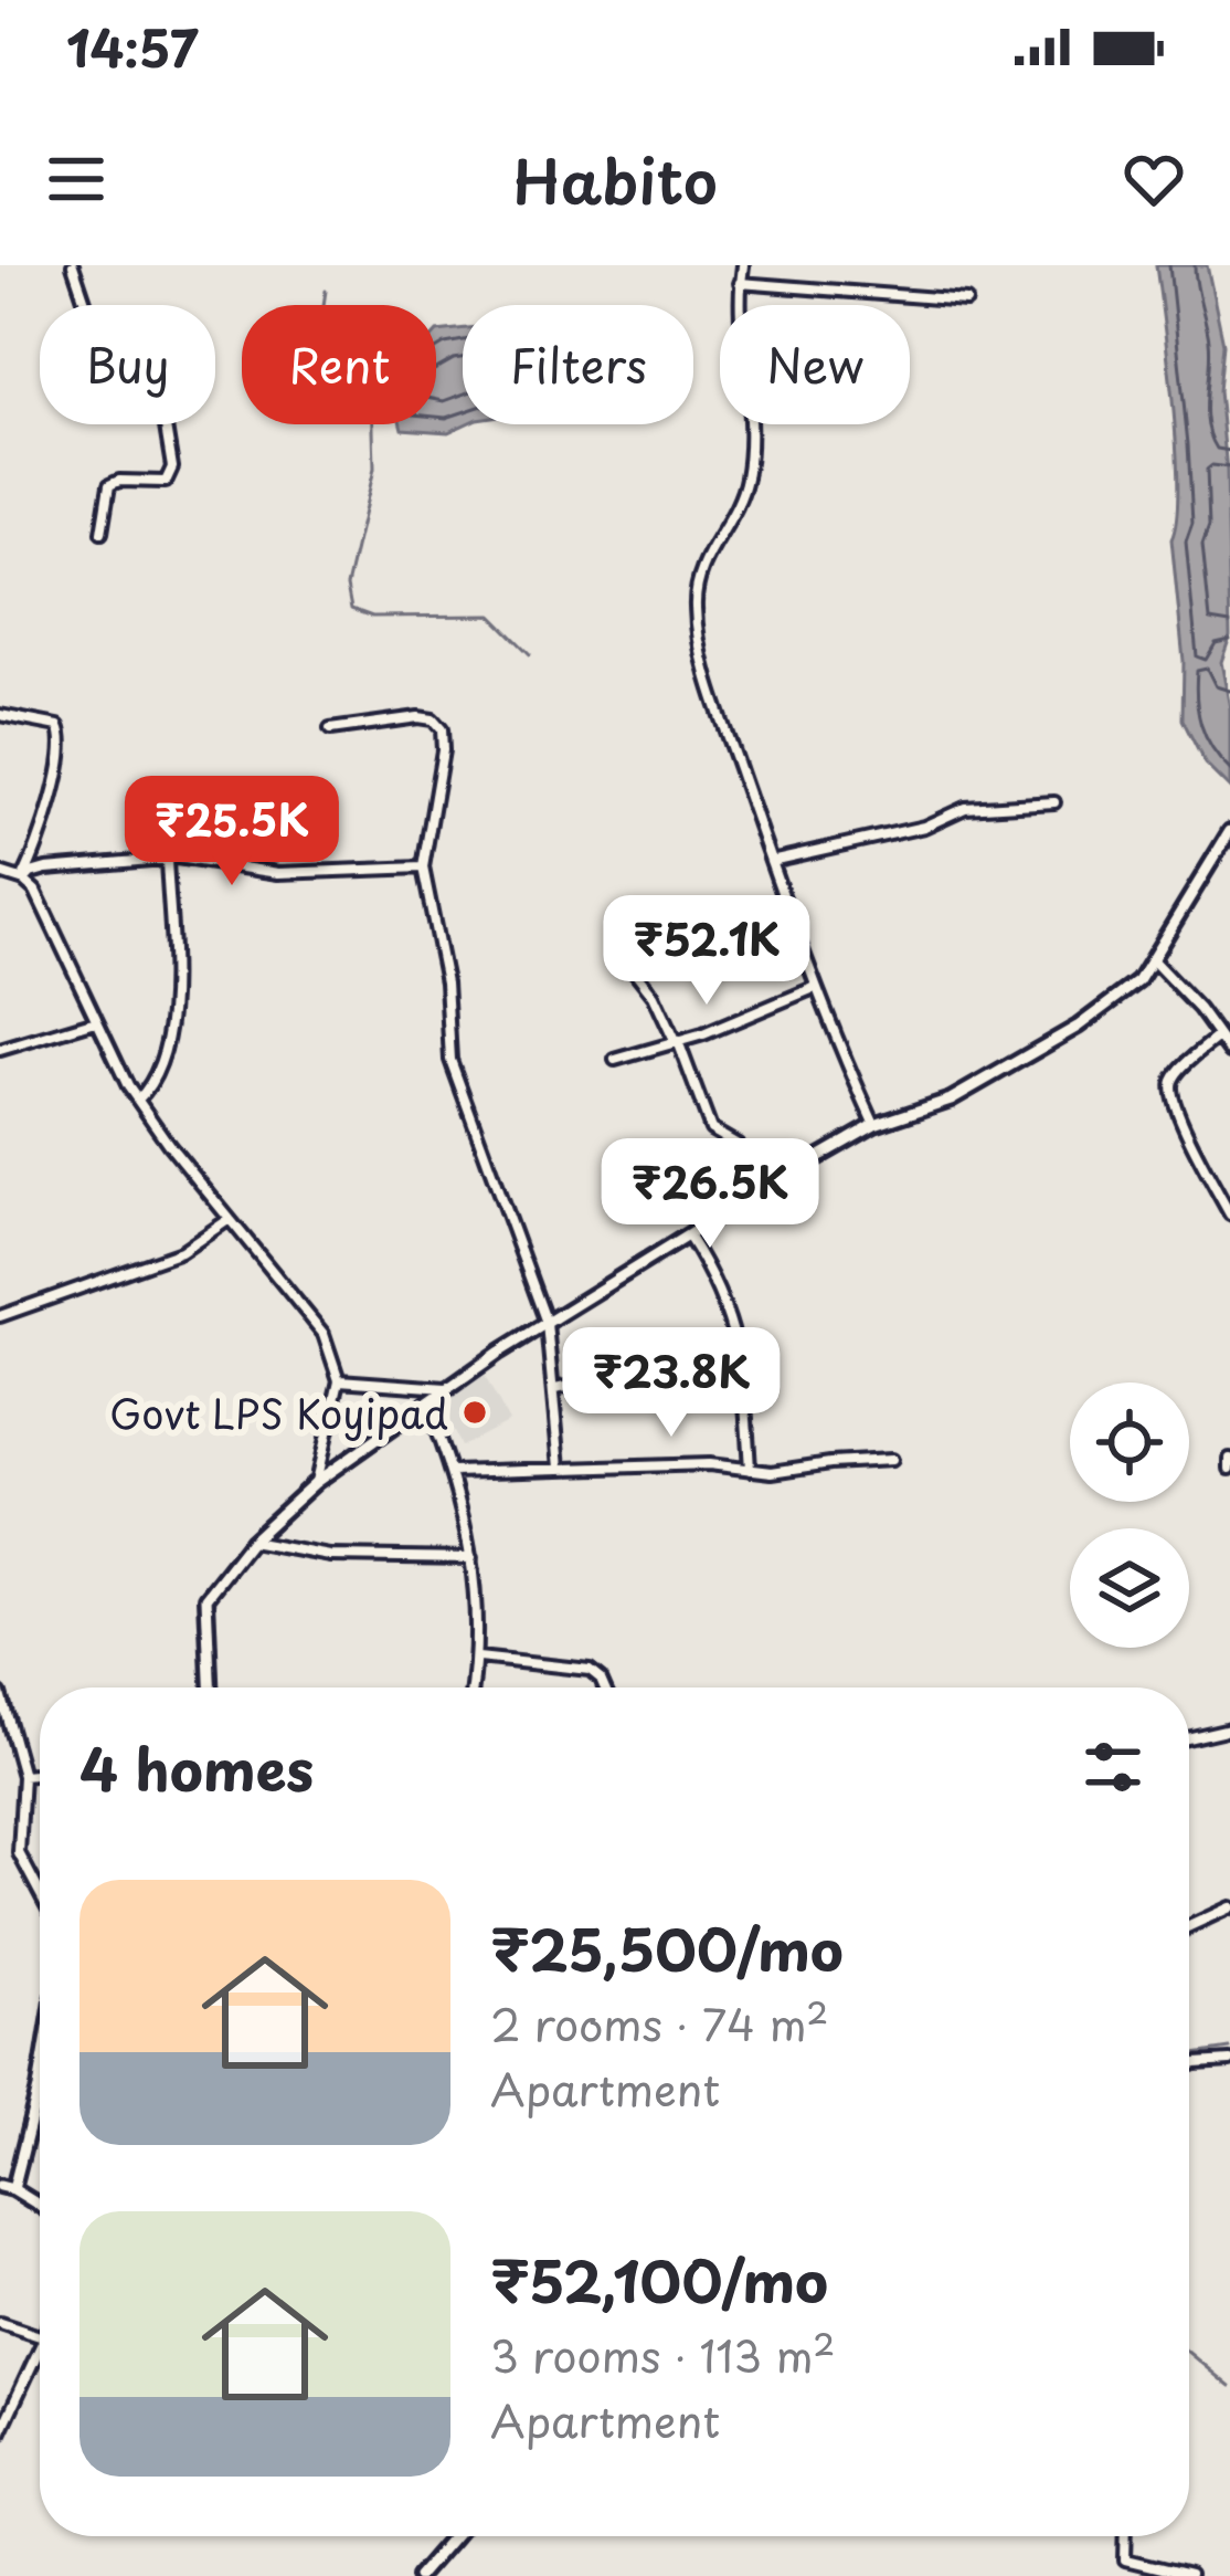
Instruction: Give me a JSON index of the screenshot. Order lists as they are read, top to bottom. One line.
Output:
{"places":["Govt LPS Koyipad"],"page":{"status":"14:57","header":"Habito","chip":["Buy","Rent","Filters","New"],"price":["₹25.5K","₹52.1K","₹26.5K","₹23.8K"],"heading":"4 homes","list":[{"name":"₹25,500/mo","note":"2 rooms · 74 m² · Apartment"},{"name":"₹52,100/mo","note":"3 rooms · 113 m² · Apartment"}]}}
